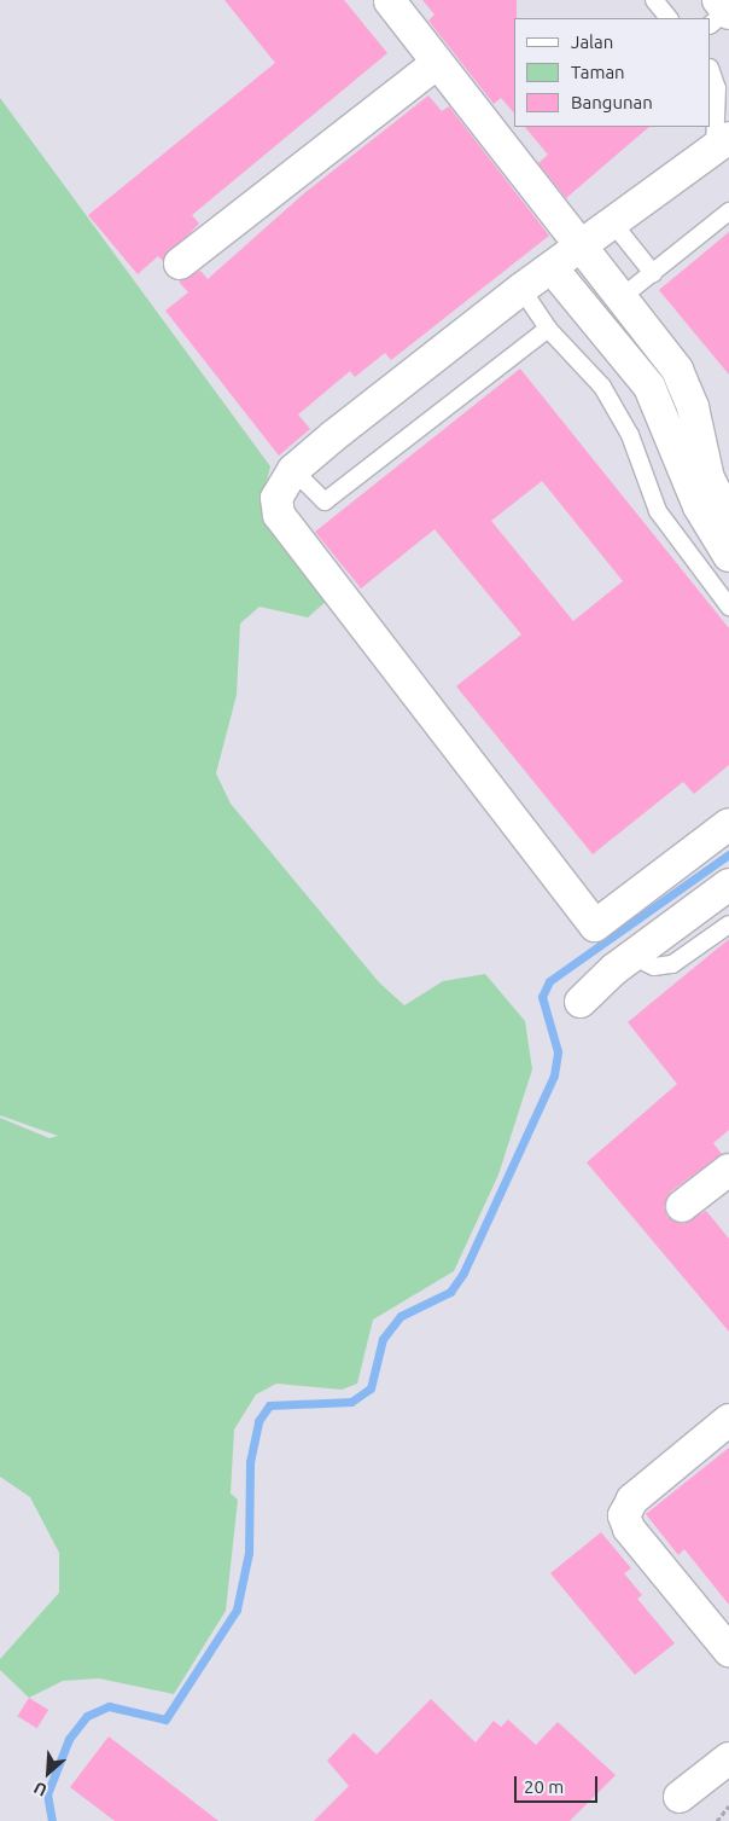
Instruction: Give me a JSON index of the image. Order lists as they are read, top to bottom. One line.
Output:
{"legend":["Jalan","Taman","Bangunan"],"scale_bar":"20 m","north":"bottom left"}
